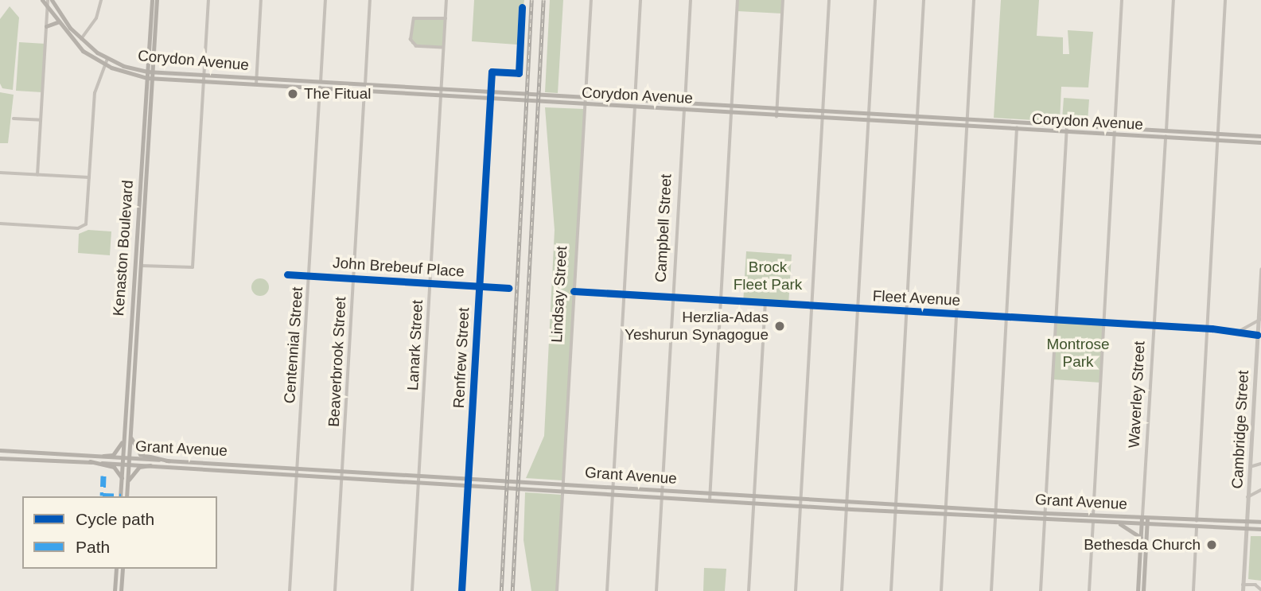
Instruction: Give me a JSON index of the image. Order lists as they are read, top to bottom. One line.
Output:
{"streets":{"main road":["Corydon Avenue","Kenaston Boulevard","Waverley Street","Grant Avenue"],"street":["Campbell Street","John Brebeuf Place","Lindsay Street","Fleet Avenue","Centennial Street","Lanark Street","Renfrew Street","Beaverbrook Street","Cambridge Street"]},"crossings":[["Corydon Avenue","Campbell Street"],["Corydon Avenue","Kenaston Boulevard"],["Corydon Avenue","Lindsay Street"],["Corydon Avenue","Centennial Street"],["Corydon Avenue","Lanark Street"],["Corydon Avenue","Renfrew Street"],["Corydon Avenue","Beaverbrook Street"],["Corydon Avenue","Waverley Street"],["Campbell Street","Fleet Avenue"],["Campbell Street","Grant Avenue"],["Kenaston Boulevard","Grant Avenue"],["John Brebeuf Place","Centennial Street"],["John Brebeuf Place","Lanark Street"],["John Brebeuf Place","Renfrew Street"],["John Brebeuf Place","Beaverbrook Street"],["Lindsay Street","Fleet Avenue"],["Lindsay Street","Grant Avenue"],["Fleet Avenue","Waverley Street"],["Fleet Avenue","Cambridge Street"],["Centennial Street","Grant Avenue"],["Lanark Street","Grant Avenue"],["Renfrew Street","Grant Avenue"],["Beaverbrook Street","Grant Avenue"],["Waverley Street","Grant Avenue"],["Cambridge Street","Grant Avenue"]],"parks":["Brock Fleet Park","Montrose Park"],"places":["The Fitual","Herzlia-Adas Yeshurun Synagogue","Bethesda Church"],"legend":["Cycle path","Path"]}
